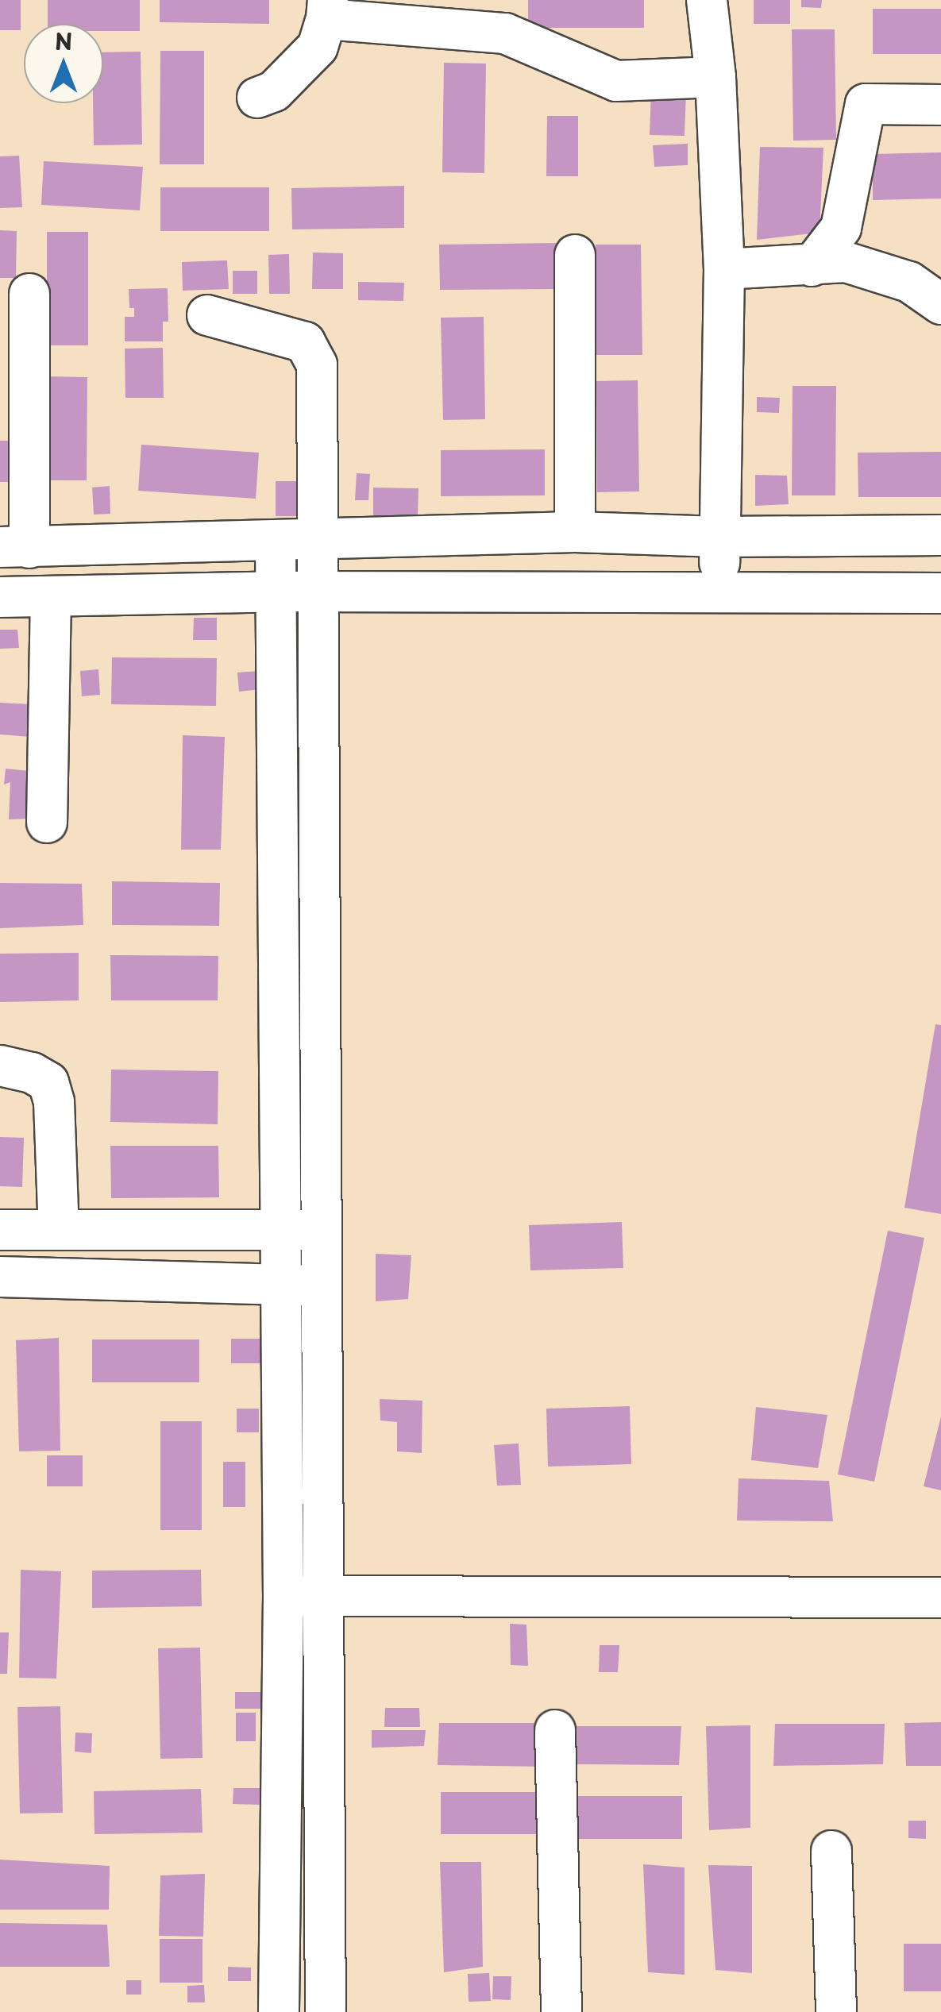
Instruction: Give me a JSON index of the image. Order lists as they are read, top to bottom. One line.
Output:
{"north":"top"}
